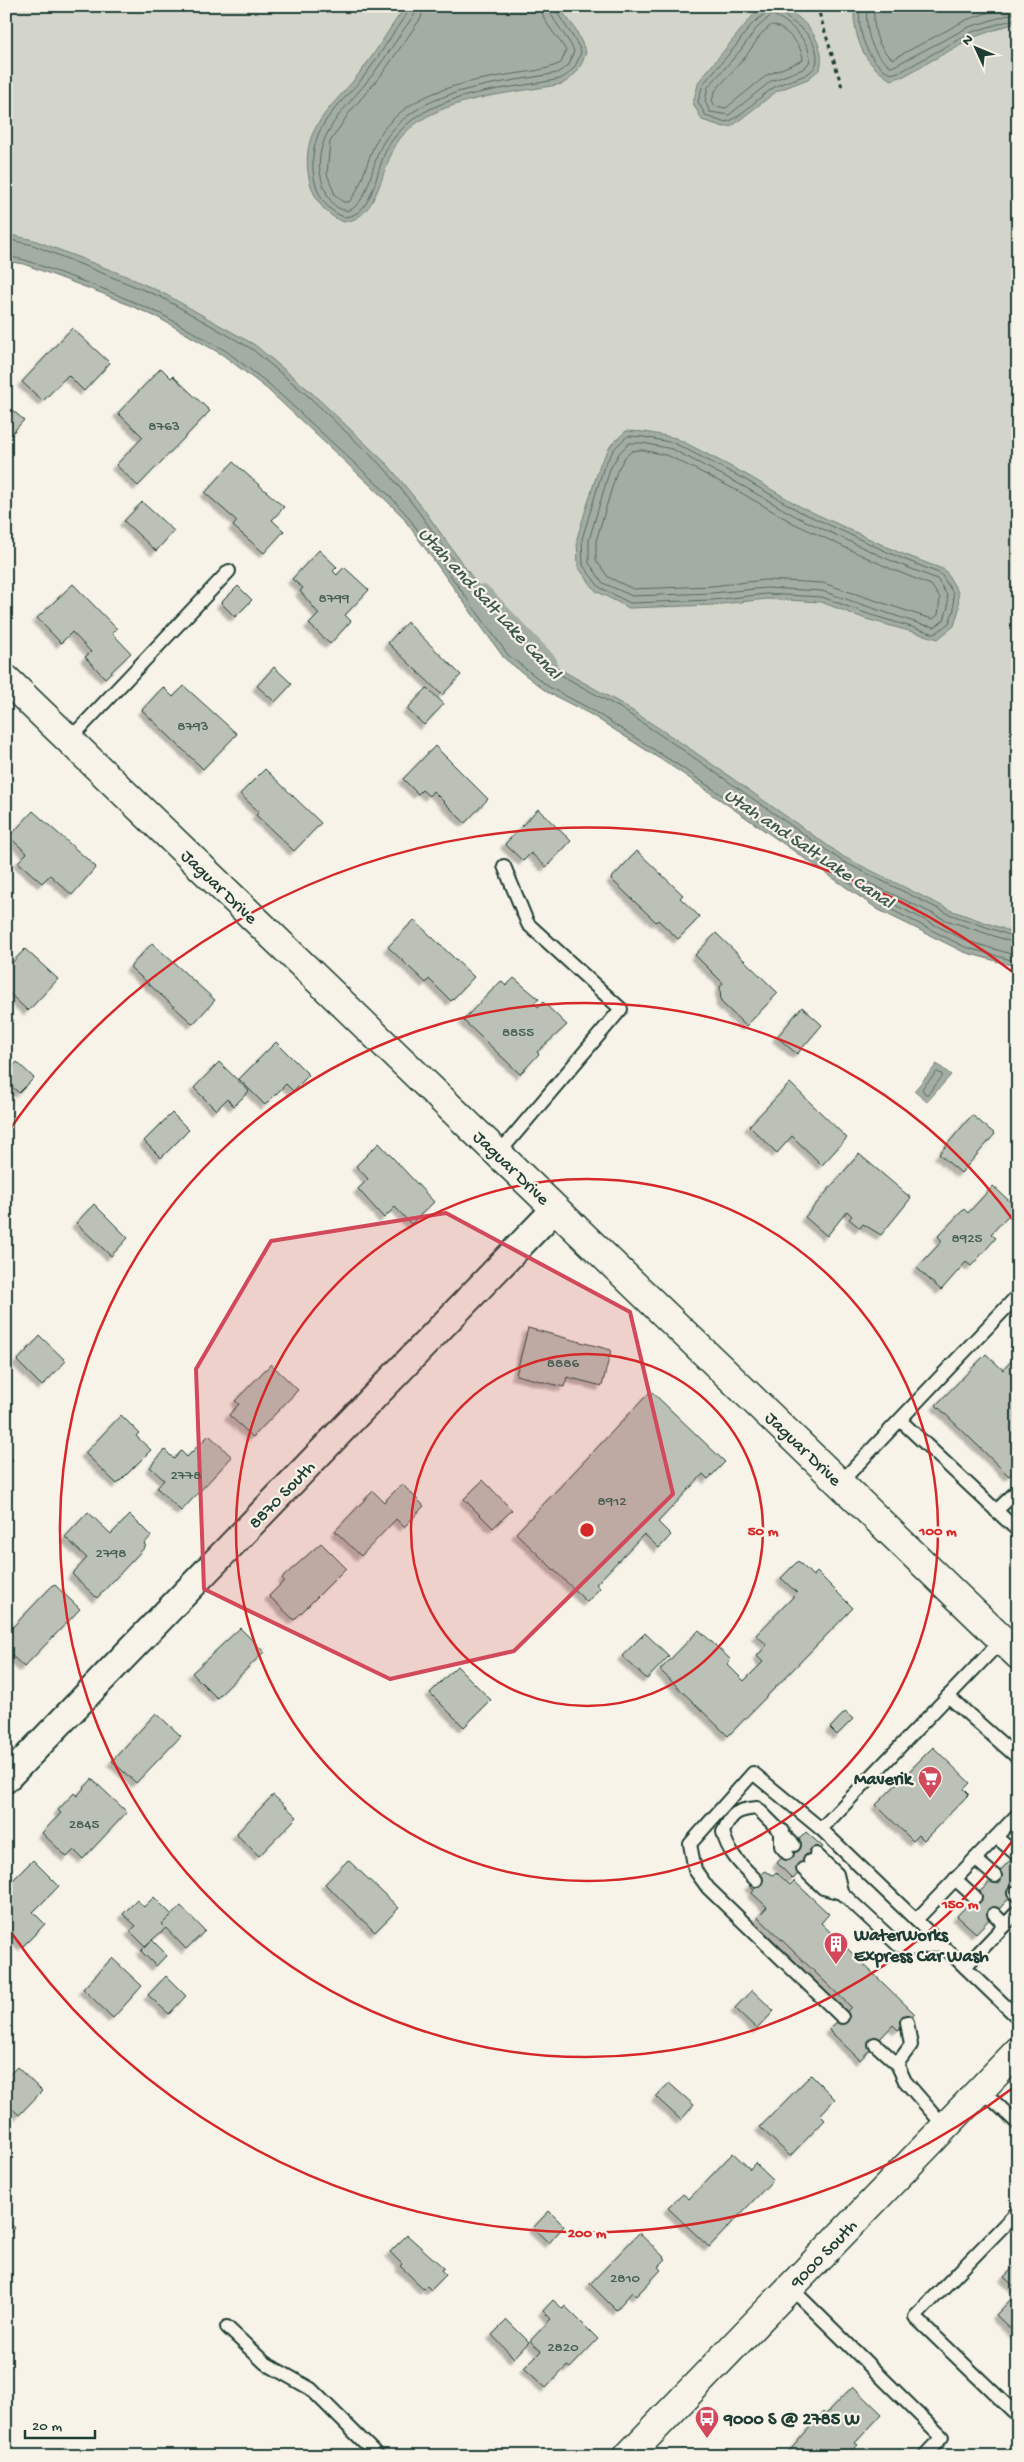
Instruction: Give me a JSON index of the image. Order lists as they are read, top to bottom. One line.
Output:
{"streets":{"main road":["Jaguar Drive","9000 South"],"street":["8870 South"]},"crossings":[["Jaguar Drive","8870 South"]],"water":["Utah and Salt Lake Canal"],"places":{"supermarket":["Maverik"],"building":["WaterWorks Express Car Wash"],"bus stop":["9000 S @ 2785 W"]},"house_numbers":["8763","8799","8793","8855","8925","8886","2778","8912","2798","2845","2810","2820"],"scale_bar":"20 m","north":"top left","rings":["50 m","100 m","150 m","200 m"]}
